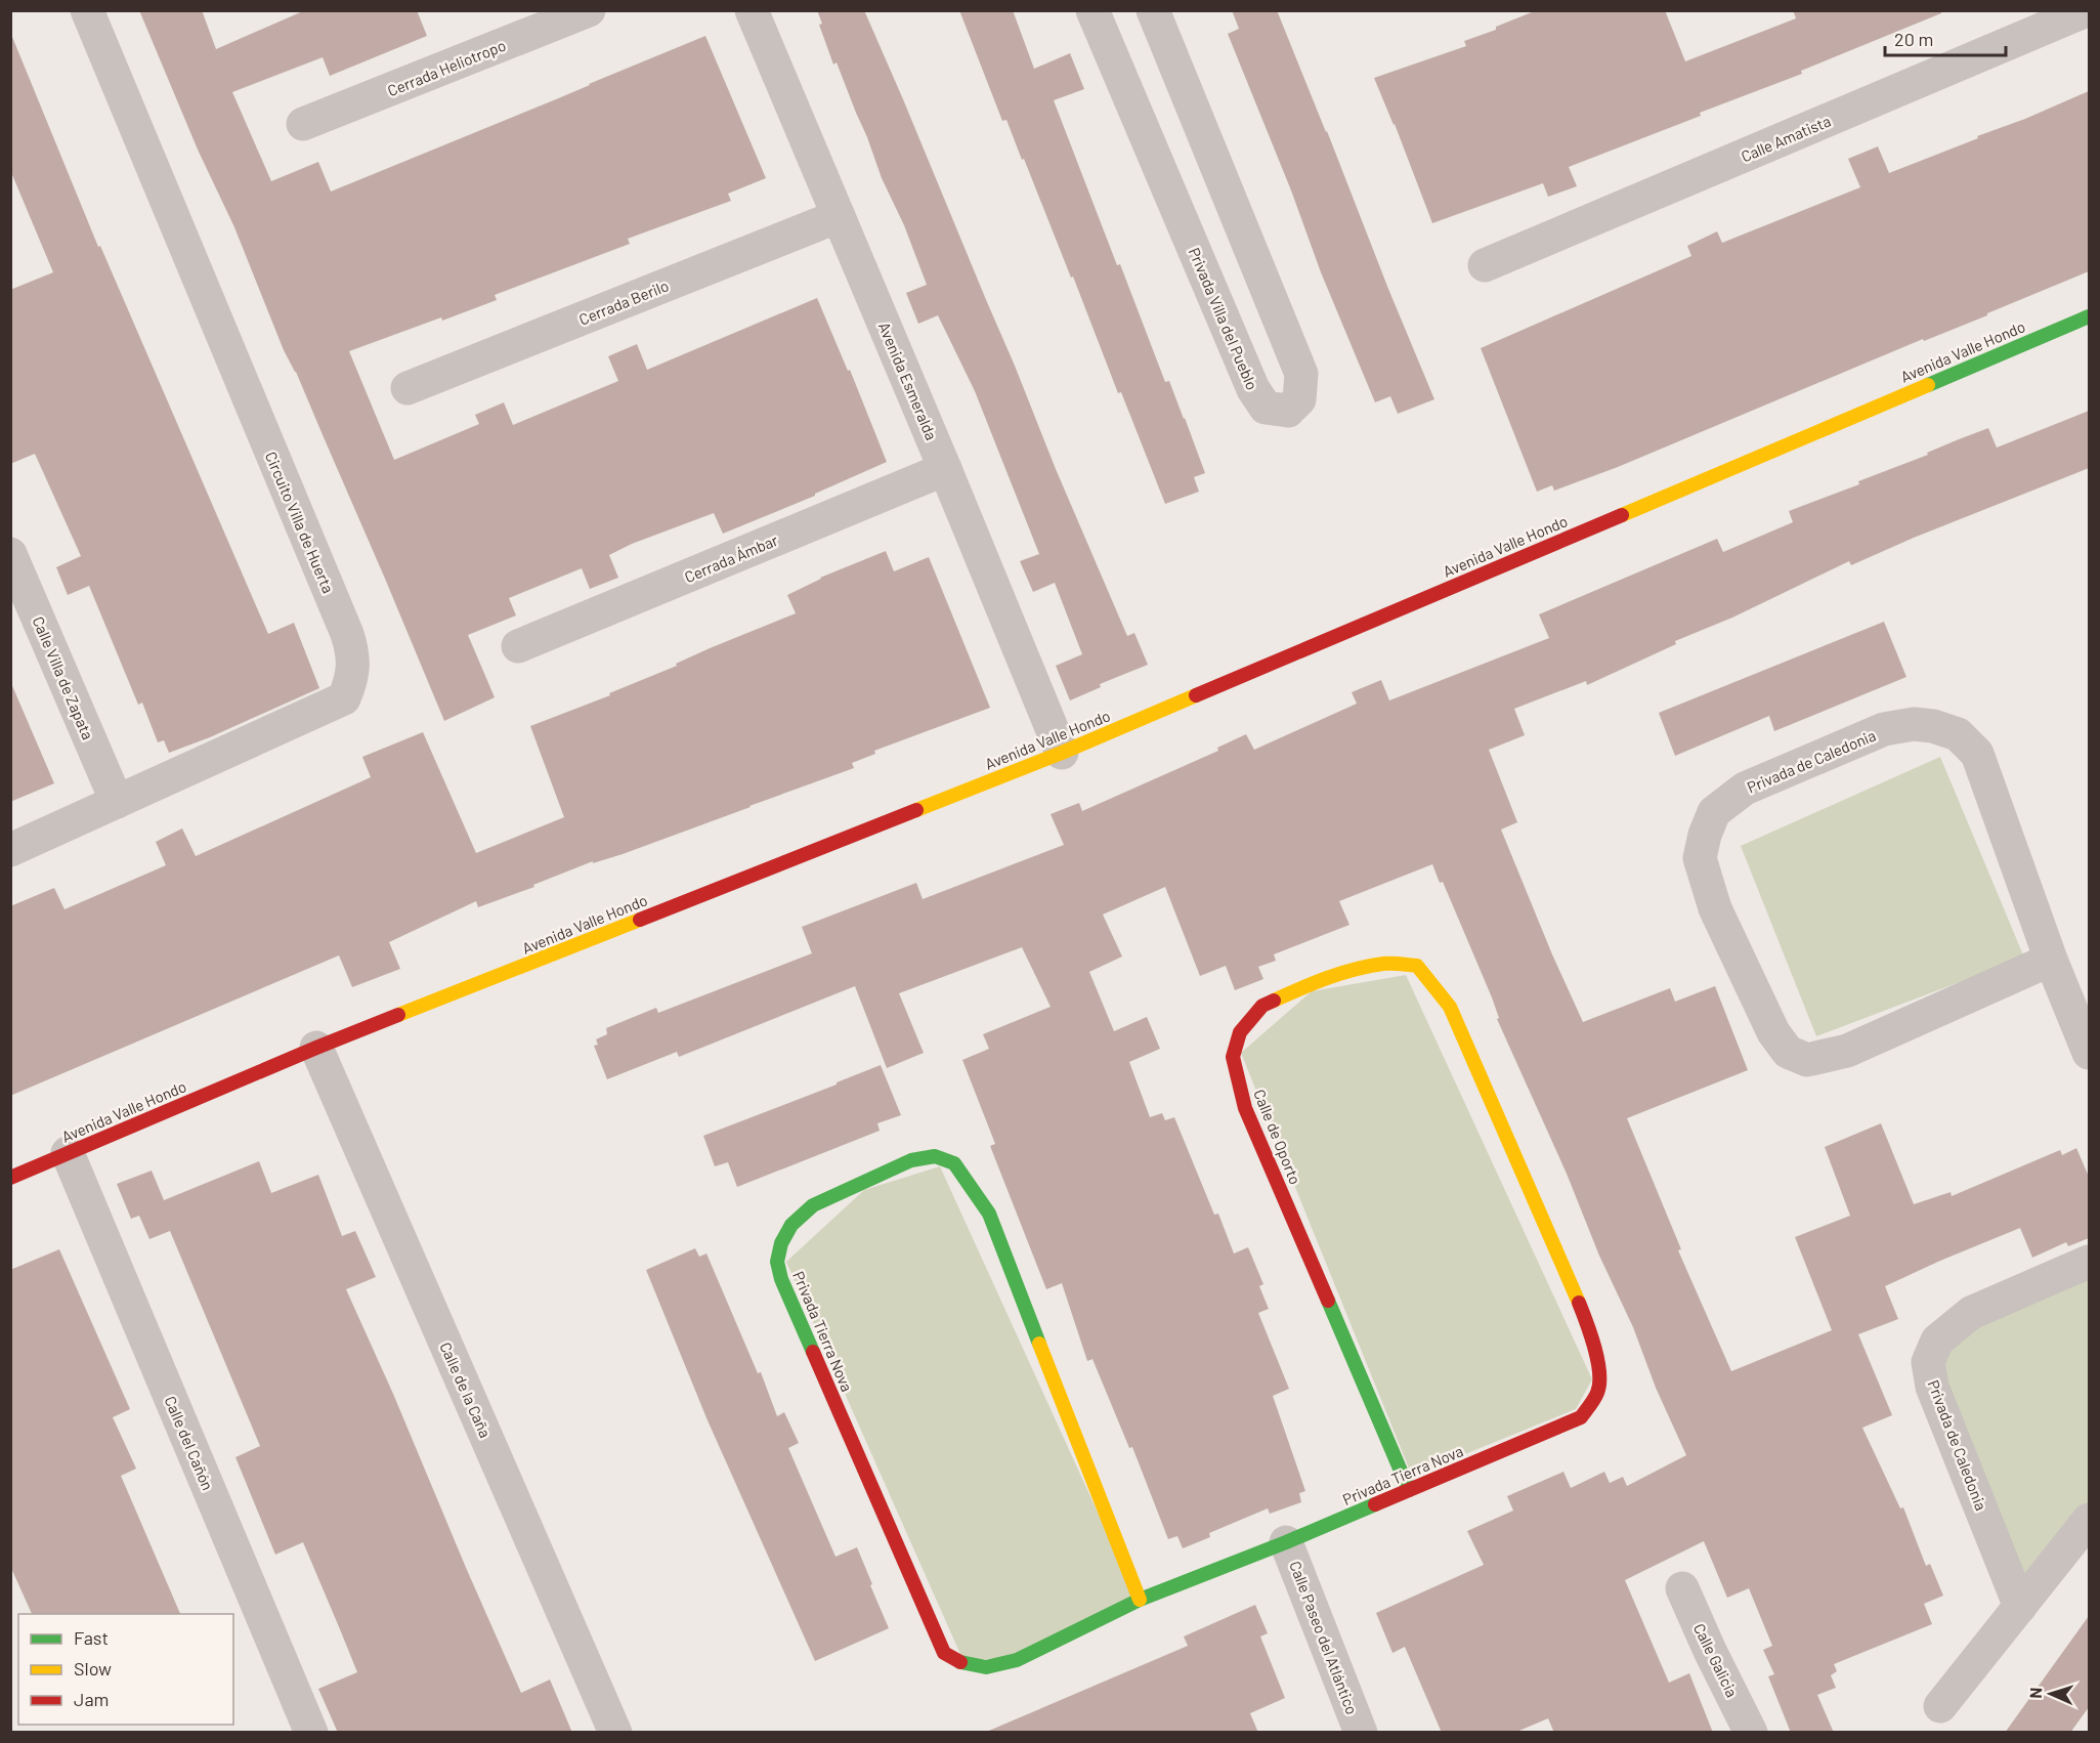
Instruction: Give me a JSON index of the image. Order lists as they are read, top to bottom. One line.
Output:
{"streets":{"street":["Cerrada Heliotropo","Calle Amatista","Cerrada Berilo","Privada Villa del Pueblo","Avenida Valle Hondo","Avenida Esmeralda","Circuito Villa de Huerta","Cerrada Ámbar","Calle Villa de Zapata","Privada de Caledonia","Calle de Oporto","Privada Tierra Nova","Calle de la Caña","Calle del Cañón","Calle Paseo del Atlántico","Calle Galicia"]},"crossings":[["Cerrada Berilo","Avenida Esmeralda"],["Avenida Valle Hondo","Avenida Esmeralda"],["Avenida Valle Hondo","Calle de la Caña"],["Avenida Valle Hondo","Calle del Cañón"],["Avenida Esmeralda","Cerrada Ámbar"],["Circuito Villa de Huerta","Calle Villa de Zapata"],["Calle de Oporto","Privada Tierra Nova"],["Privada Tierra Nova","Calle Paseo del Atlántico"]],"legend":["Fast","Slow","Jam"],"scale_bar":"20 m","north":"left"}
